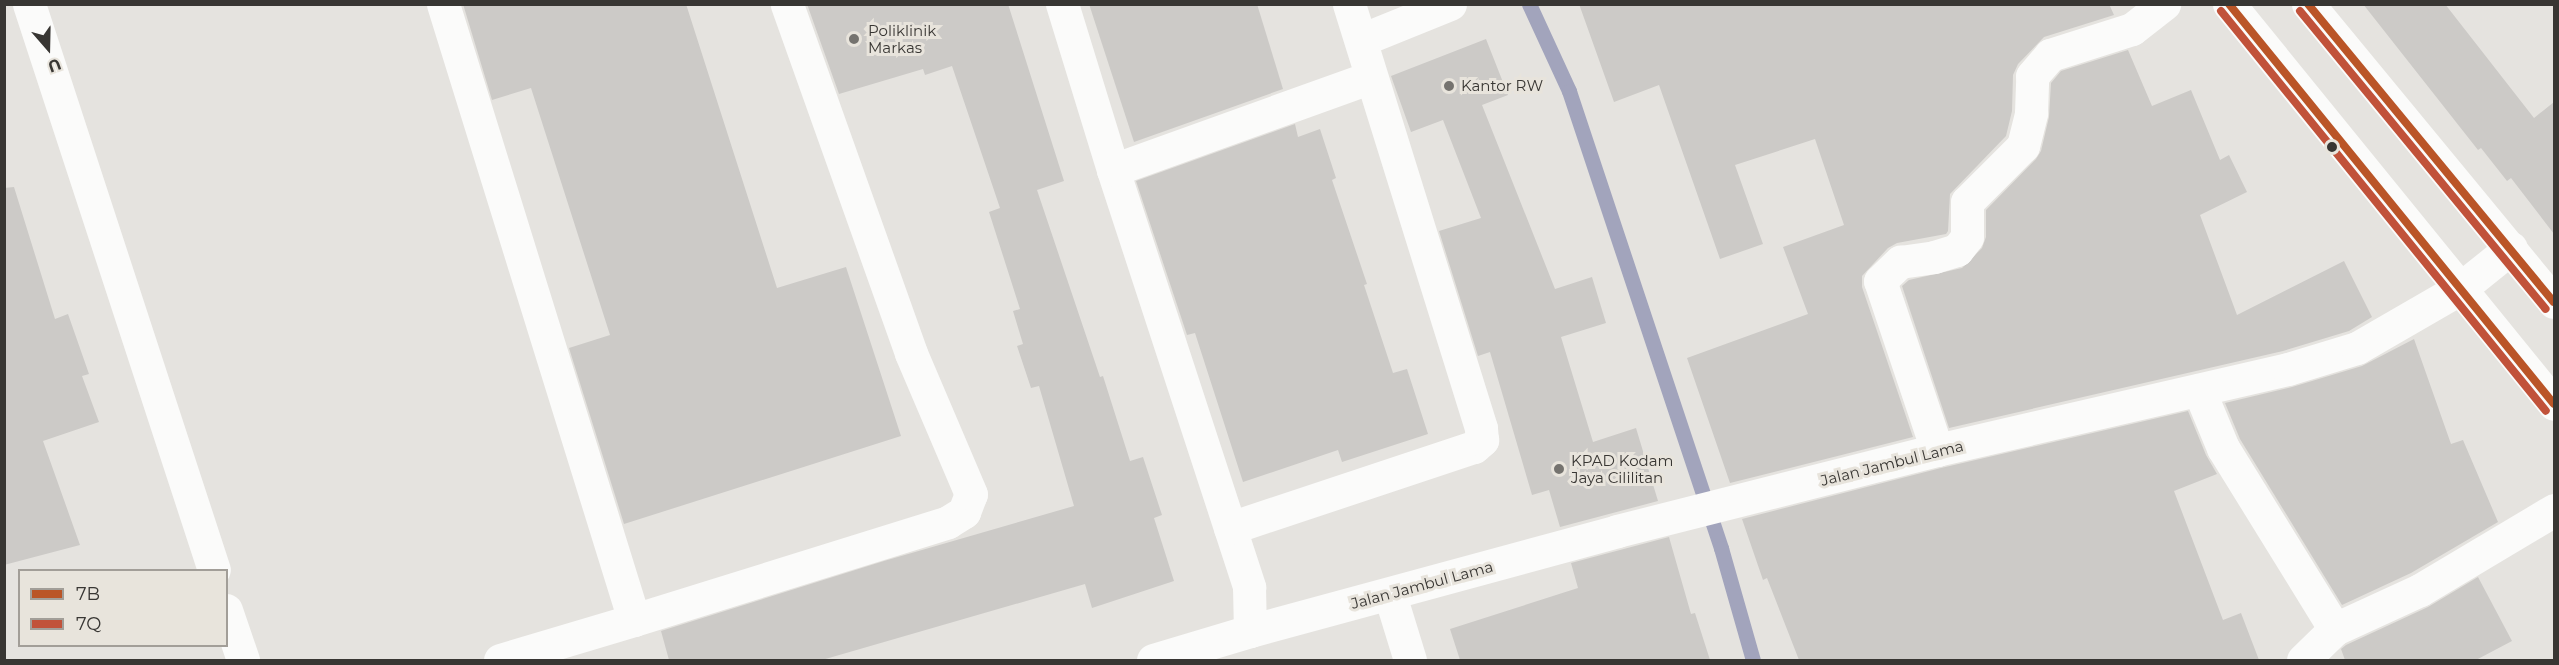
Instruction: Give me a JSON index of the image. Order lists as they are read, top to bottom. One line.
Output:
{"streets":{"street":["Jalan Jambul Lama"]},"places":["Poliklinik Markas","Kantor RW","KPAD Kodam Jaya Cililitan"],"lines":["transit line 7B","transit line 7Q"],"legend":["7B","7Q"],"north":"bottom"}
